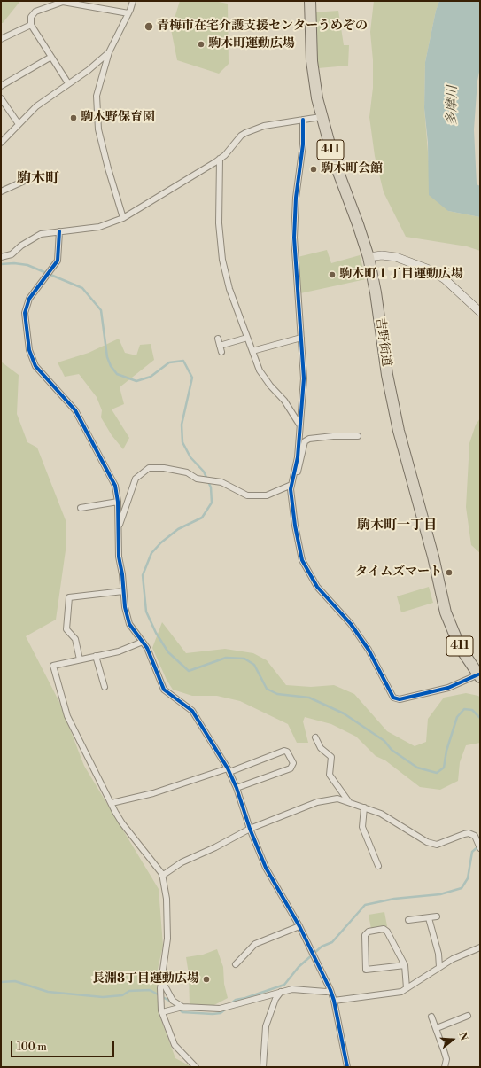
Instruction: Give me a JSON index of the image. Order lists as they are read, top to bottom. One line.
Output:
{"streets":{"highway":["411","吉野街道"]},"districts":["駒木町","駒木町一丁目"],"water":["多摩川"],"places":["青梅市在宅介護支援センターうめぞの","駒木町運動広場","駒木野保育園","駒木町会館","駒木町１丁目運動広場","タイムズマート","長淵8丁目運動広場"],"scale_bar":"100 m","north":"right"}
